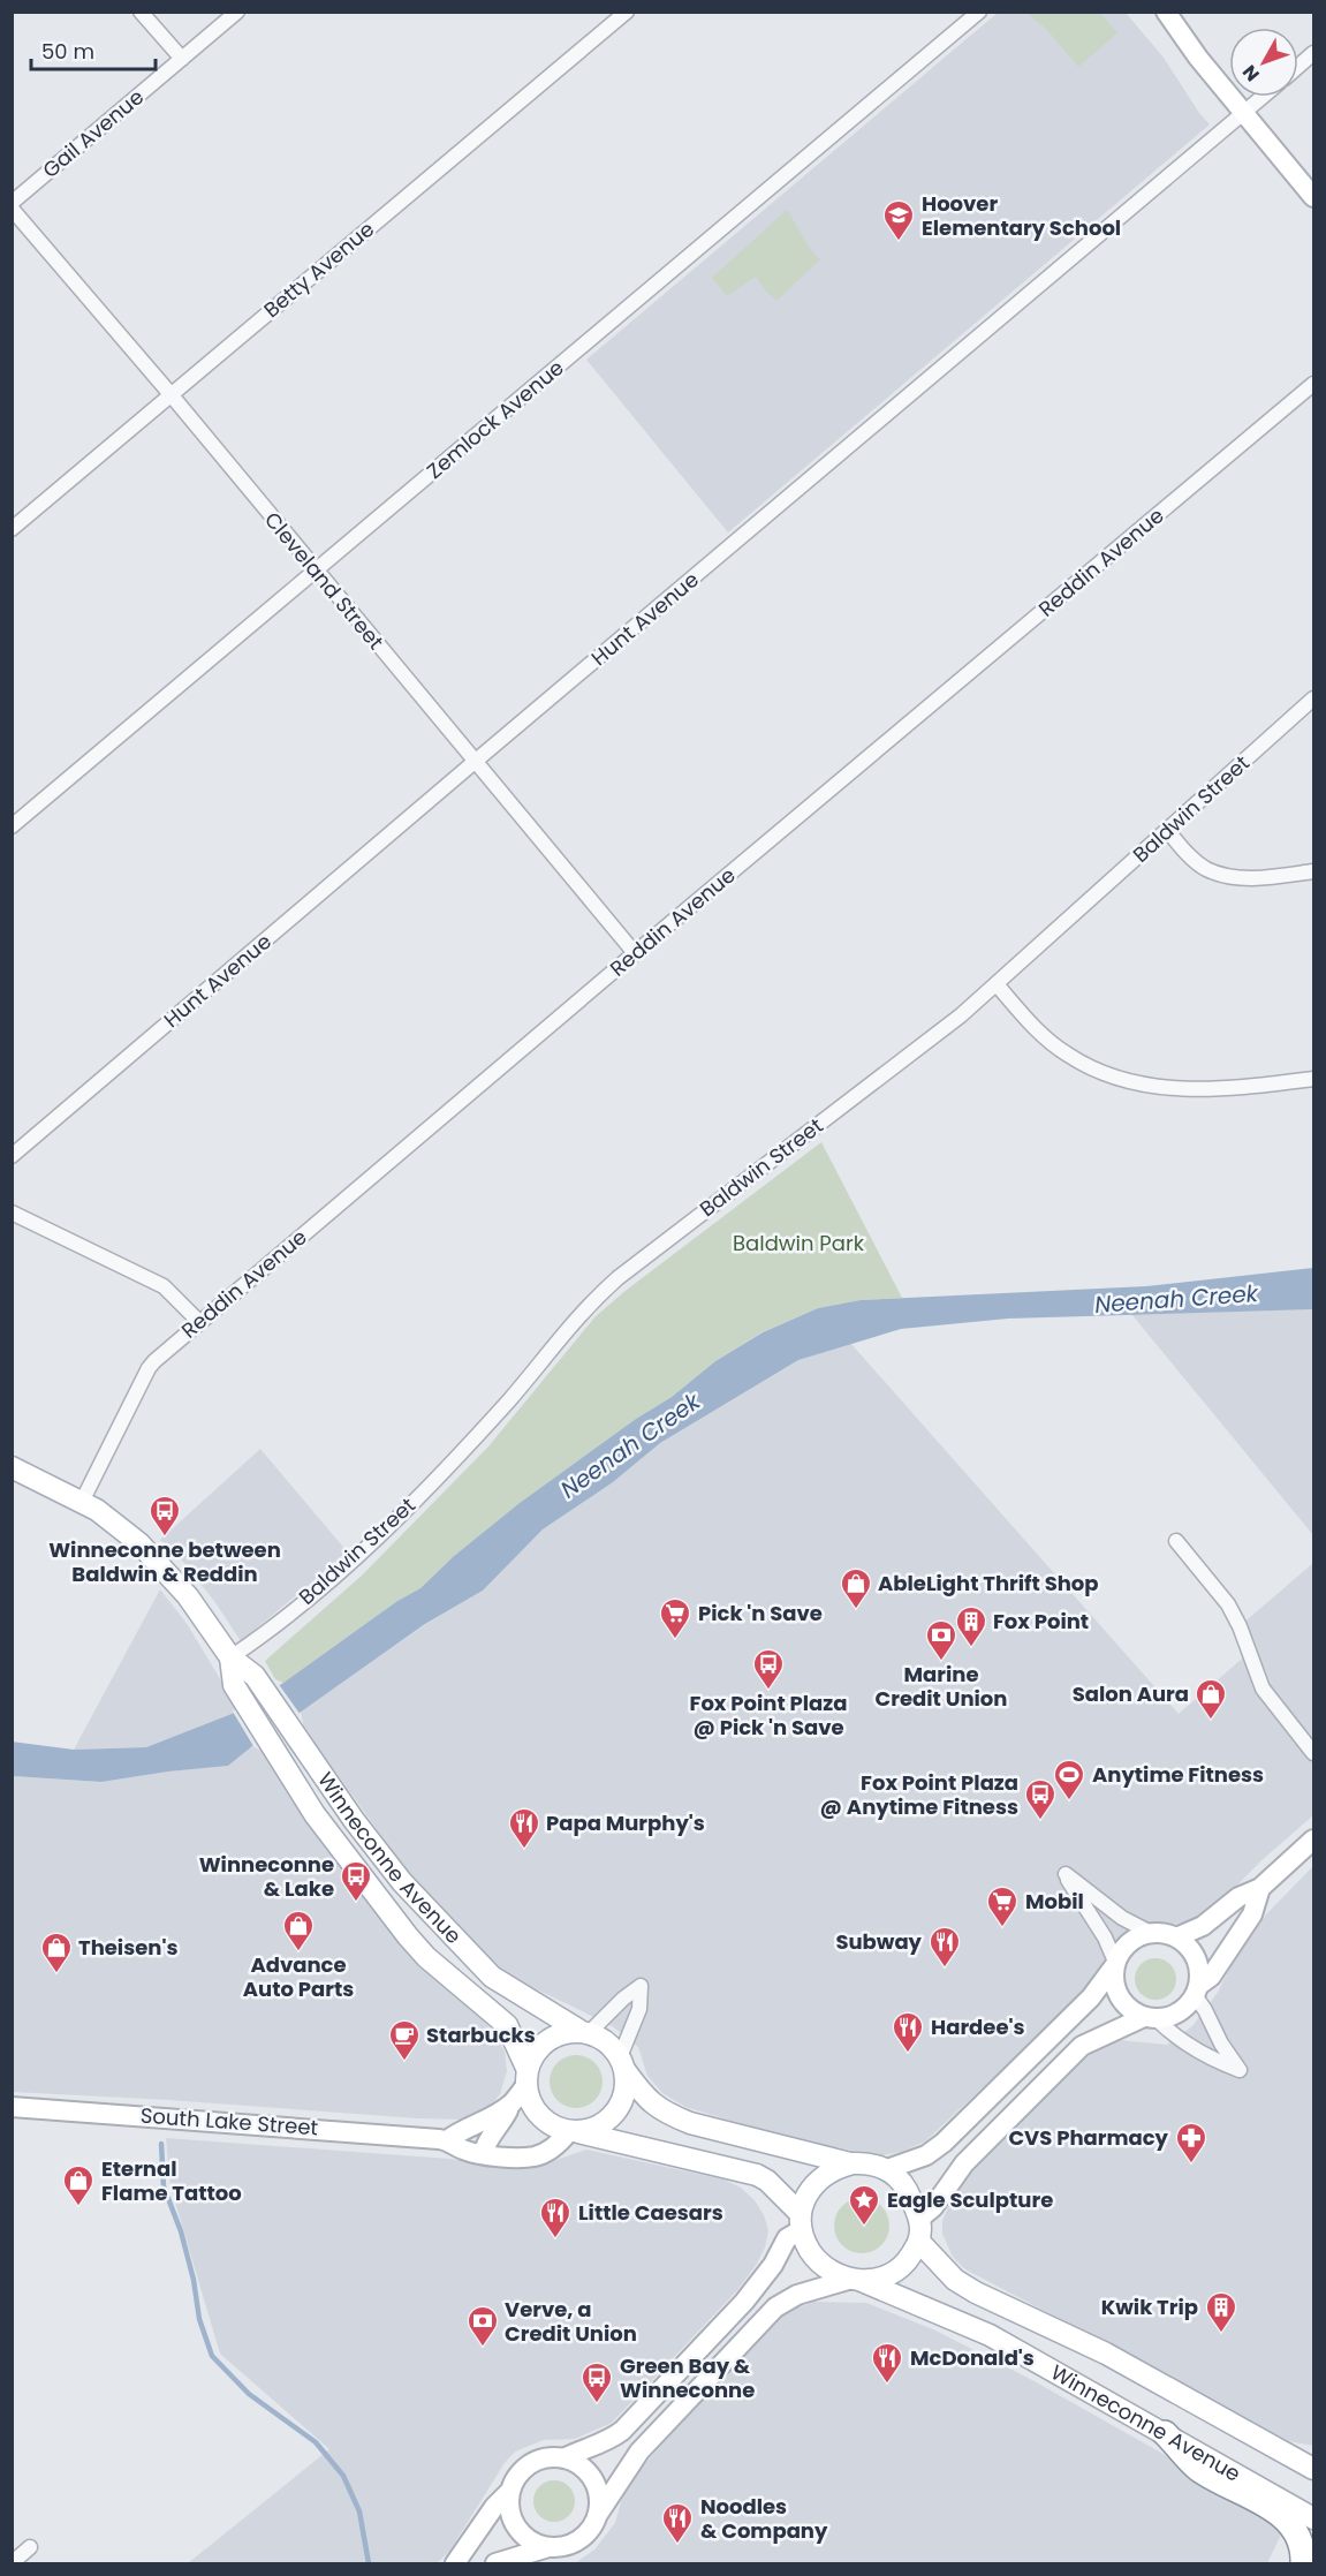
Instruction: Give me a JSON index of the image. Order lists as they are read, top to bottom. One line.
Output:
{"streets":{"main road":["Winneconne Avenue","South Lake Street"],"street":["Gail Avenue","Betty Avenue","Zemlock Avenue","Reddin Avenue","Cleveland Street","Hunt Avenue","Baldwin Street"]},"crossings":[["Betty Avenue","Cleveland Street"],["Zemlock Avenue","Cleveland Street"],["Reddin Avenue","Cleveland Street"],["Reddin Avenue","Winneconne Avenue"],["Cleveland Street","Hunt Avenue"],["Baldwin Street","Winneconne Avenue"],["Winneconne Avenue","South Lake Street"]],"water":["Neenah Creek"],"parks":["Baldwin Park"],"places":{"school or university":["Hoover Elementary School"],"bus stop":["Winneconne between Baldwin & Reddin","Fox Point Plaza @ Pick 'n Save","Fox Point Plaza @ Anytime Fitness","Winneconne & Lake","Green Bay & Winneconne"],"shop":["AbleLight Thrift Shop","Salon Aura","Advance Auto Parts","Theisen's","Eternal Flame Tattoo"],"supermarket":["Pick 'n Save","Mobil"],"building":["Fox Point","Kwik Trip"],"bank":["Marine Credit Union","Verve, a Credit Union"],"sports":["Anytime Fitness"],"restaurant":["Papa Murphy's","Subway","Hardee's","Little Caesars","McDonald's","Noodles & Company"],"cafe":["Starbucks"],"pharmacy":["CVS Pharmacy"],"place":["Eagle Sculpture"]},"scale_bar":"50 m","north":"bottom left"}
